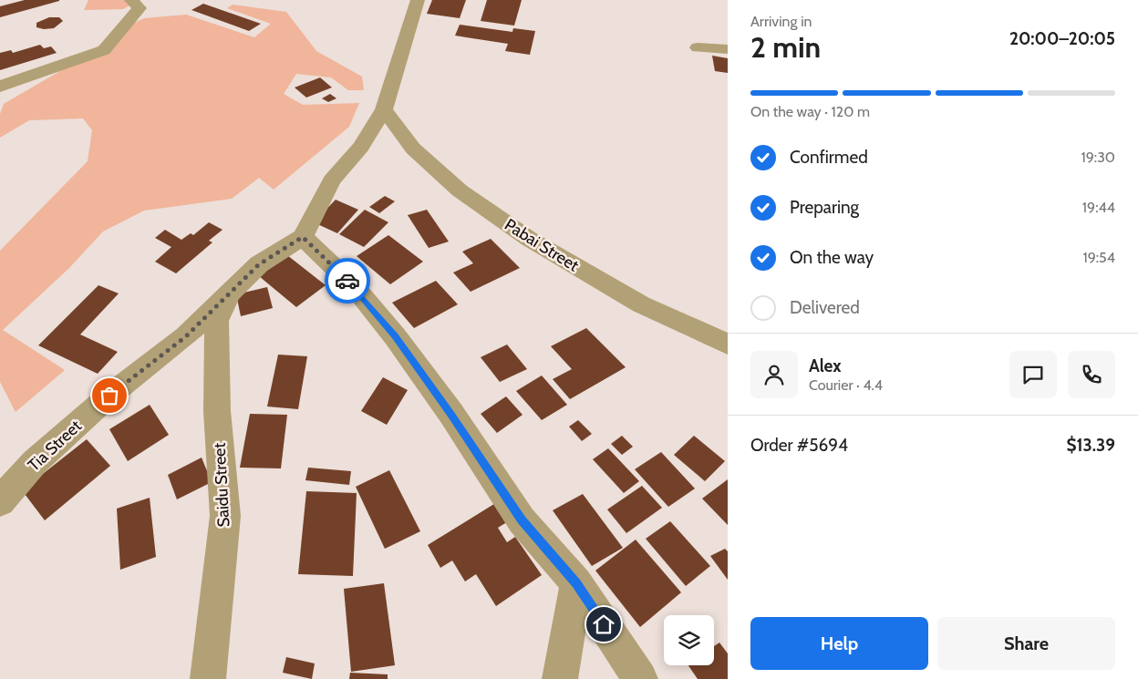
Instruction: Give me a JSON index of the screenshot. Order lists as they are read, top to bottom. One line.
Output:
{"streets":{"street":["Pabai Street","Tia Street","Saidu Street"]},"crossings":[["Tia Street","Saidu Street"]],"page":{"heading":["2 min","Arriving in","20:00–20:05"],"panel":["Alex","Courier · 4.4","Order #5694","$13.39"],"bar":"On the way · 120 m","list":[["Confirmed","19:30"],["Preparing","19:44"],["On the way","19:54"],"Delivered"],"buttons":["Help","Share"]}}
